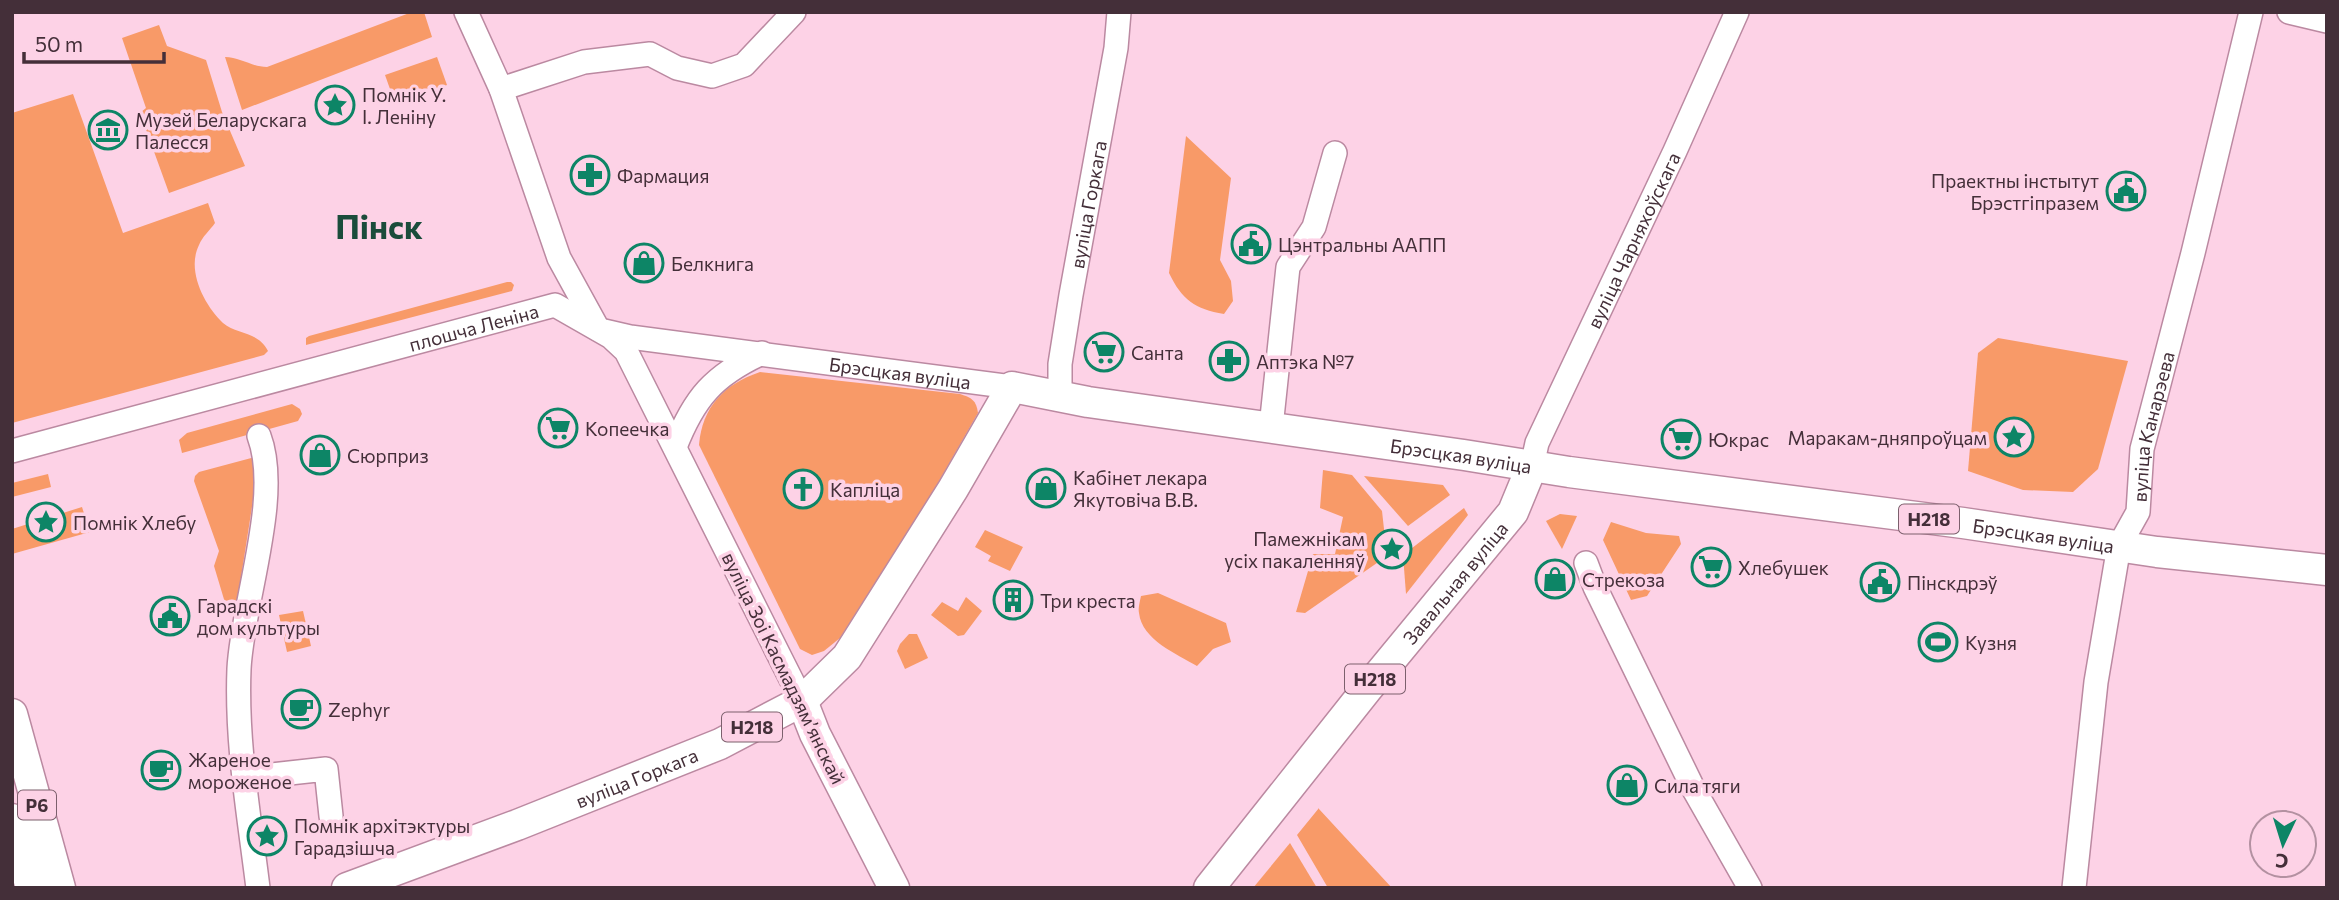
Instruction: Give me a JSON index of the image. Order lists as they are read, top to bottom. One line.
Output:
{"streets":{"main road":["вуліца Горкага","Брэсцкая вуліца","Н218","Завальная вуліца","вуліца Зоі Касмадзямʼянскай","Р6"],"street":["вуліца Чарняхоўскага","плошча Леніна","вуліца Канарэева"]},"crossings":[["вуліца Горкага","Брэсцкая вуліца"],["вуліца Горкага","вуліца Зоі Касмадзямʼянскай"],["вуліца Чарняхоўскага","Брэсцкая вуліца"],["вуліца Чарняхоўскага","Завальная вуліца"],["плошча Леніна","Брэсцкая вуліца"],["плошча Леніна","вуліца Зоі Касмадзямʼянскай"],["Брэсцкая вуліца","вуліца Канарэева"],["Брэсцкая вуліца","Завальная вуліца"],["Брэсцкая вуліца","вуліца Зоі Касмадзямʼянскай"]],"districts":["Пінск"],"places":{"place":["Помнік У. І. Леніну","Маракам-дняпроўцам","Помнік Хлебу","Памежнікам усіх пакаленняў","Помнік архітэктуры Гарадзішча"],"museum":["Музей Беларускага Палесся"],"pharmacy":["Фармация","Аптэка №7"],"public building":["Праектны інстытут Брэстгіпразем","Цэнтральны ААПП","Пінскдрэў","Гарадскі дом культуры"],"shop":["Белкнига","Сюрприз","Кабінет лекара Якутовіча В.В.","Стрекоза","Сила тяги"],"supermarket":["Санта","Копеечка","Юкрас","Хлебушек"],"church":["Капліца"],"building":["Три креста"],"sports":["Кузня"],"cafe":["Zephyr","Жареное мороженое"]},"scale_bar":"50 m","north":"bottom"}
